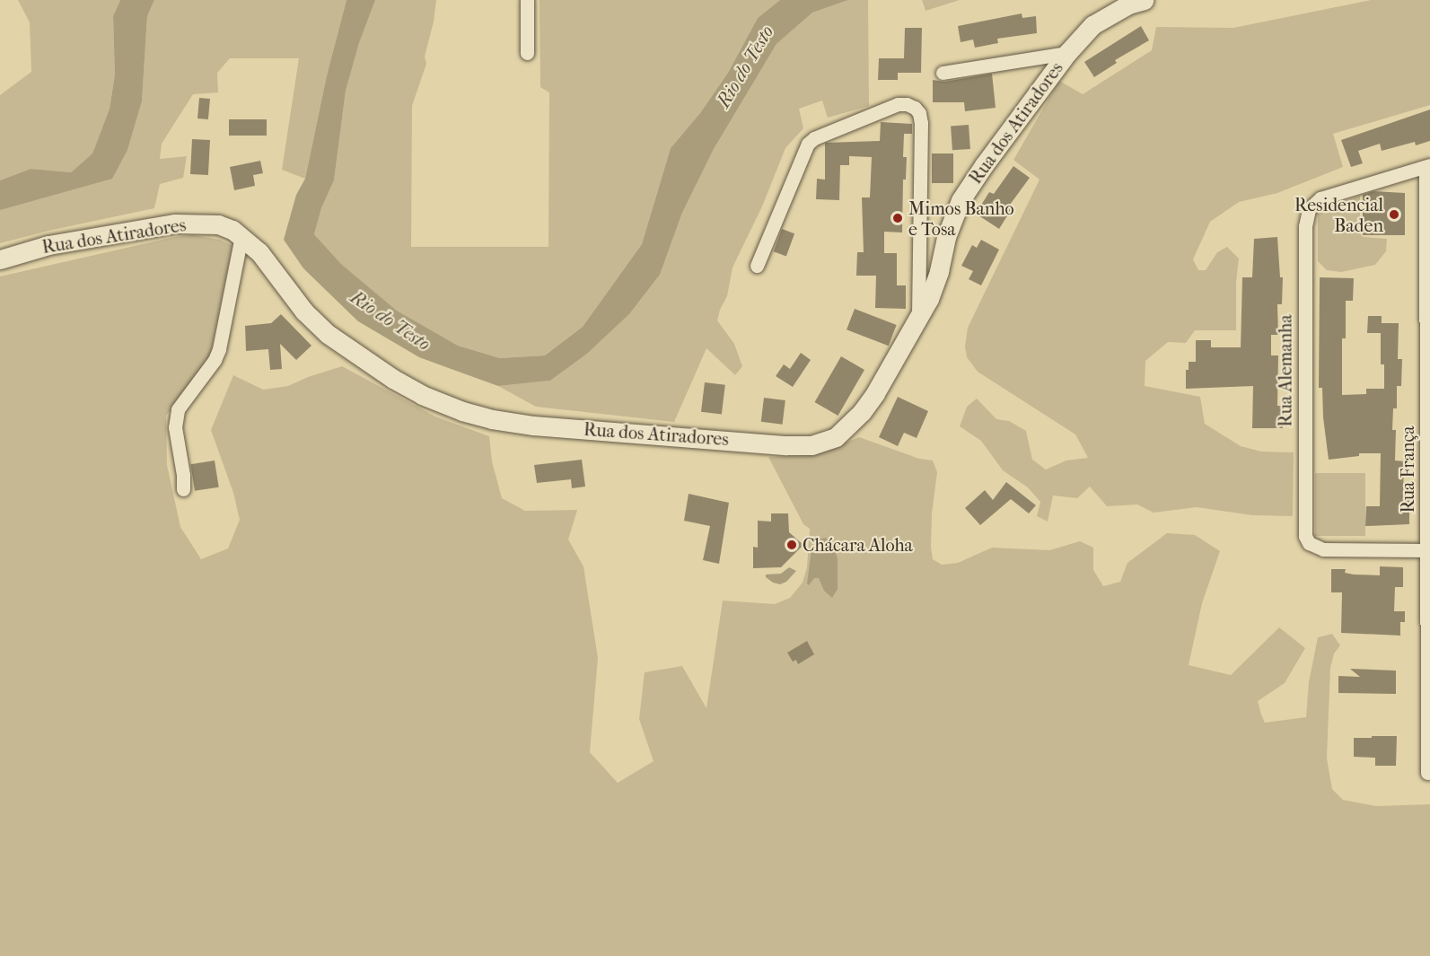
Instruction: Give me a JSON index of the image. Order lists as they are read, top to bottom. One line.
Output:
{"streets":{"street":["Rua dos Atiradores","Rua Alemanha","Rua França"]},"crossings":[["Rua Alemanha","Rua França"]],"water":["Rio do Testo"],"places":["Residencial Baden","Mimos Banho e Tosa","Chácara Aloha"]}
